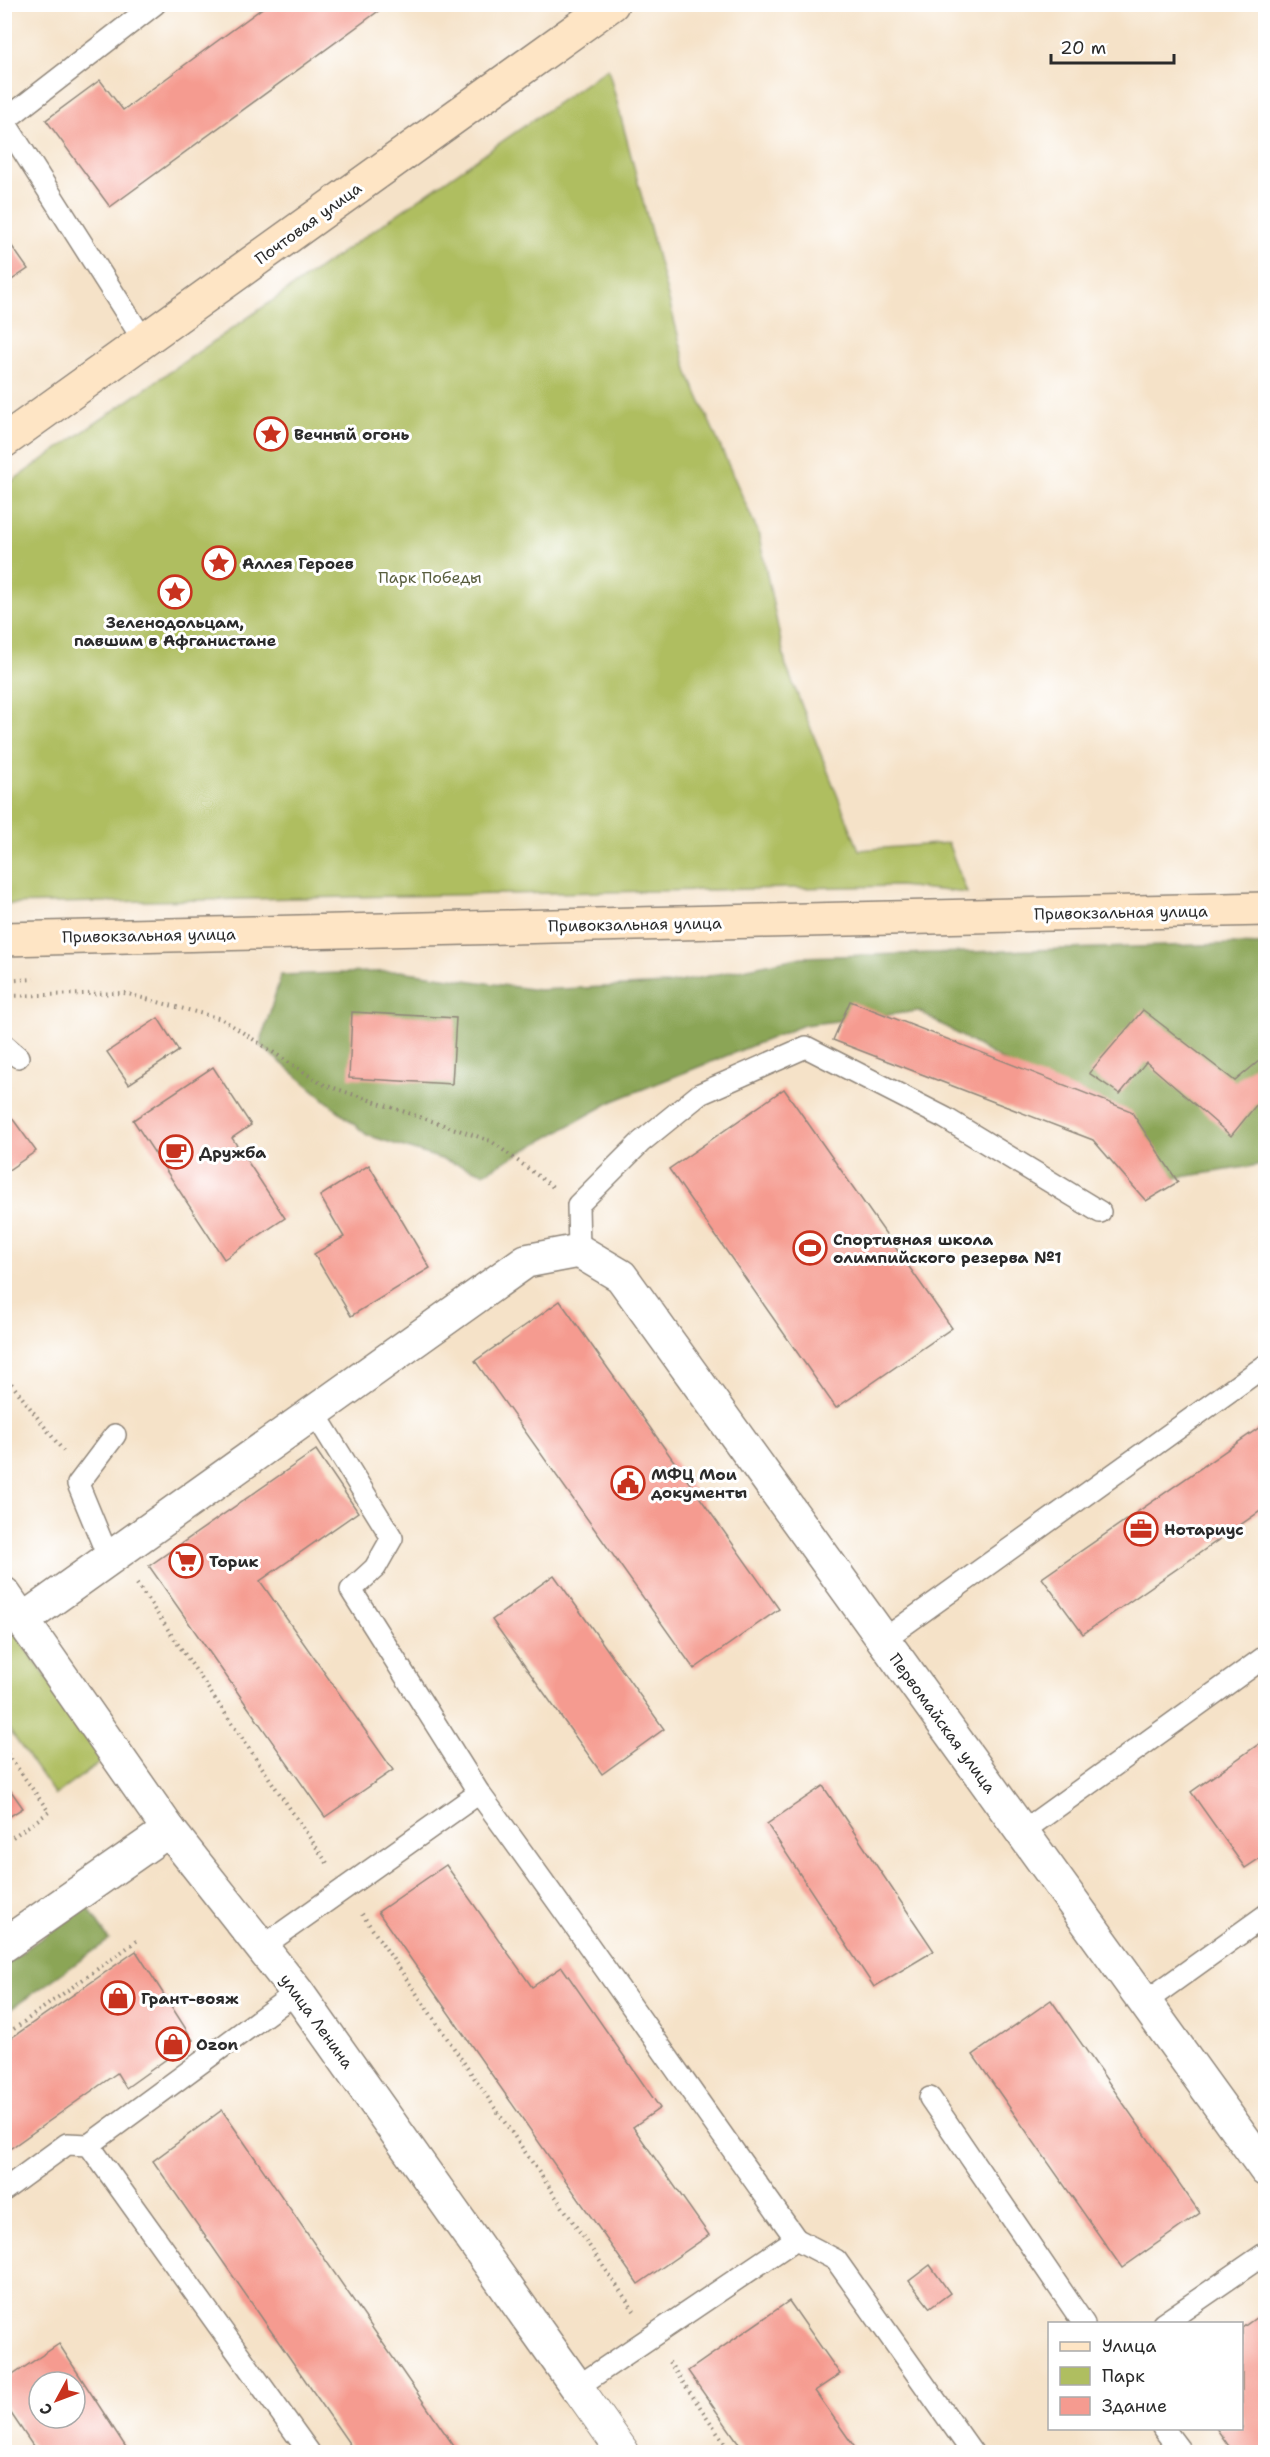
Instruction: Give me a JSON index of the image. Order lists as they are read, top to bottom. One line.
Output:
{"streets":{"main road":["Почтовая улица","Привокзальная улица"],"street":["Первомайская улица","улица Ленина"]},"parks":["Парк Победы"],"places":{"place":["Вечный огонь","Аллея Героев","Зеленодольцам, павшим в Афганистане"],"cafe":["Дружба"],"sports":["Спортивная школа олимпийского резерва №1"],"public building":["МФЦ Мои документы"],"office":["Нотариус"],"supermarket":["Торик"],"shop":["Грант-вояж","Ozon"]},"legend":["Улица","Парк","Здание"],"scale_bar":"20 m","north":"bottom left"}
